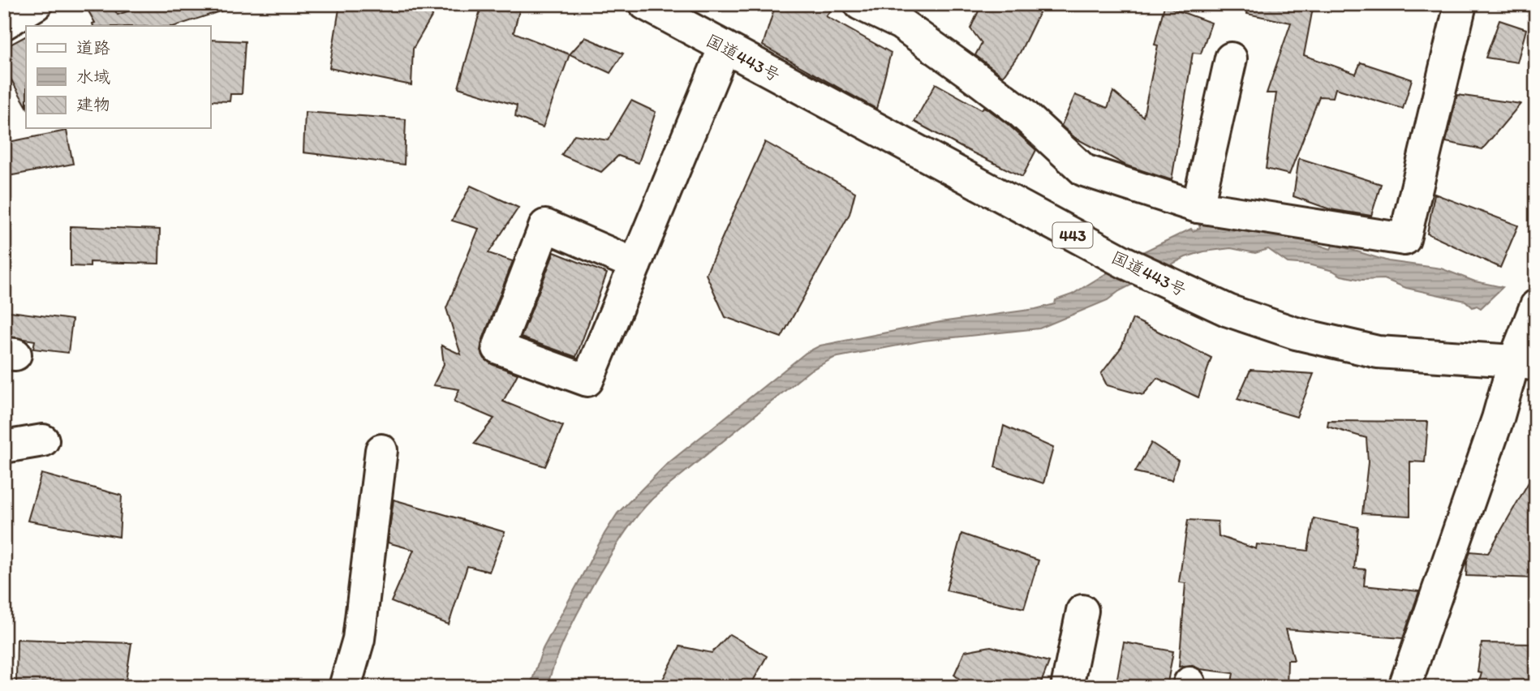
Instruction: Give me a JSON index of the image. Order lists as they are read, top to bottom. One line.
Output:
{"streets":{"main road":["国道443号","443"]},"legend":["道路","水域","建物"]}
